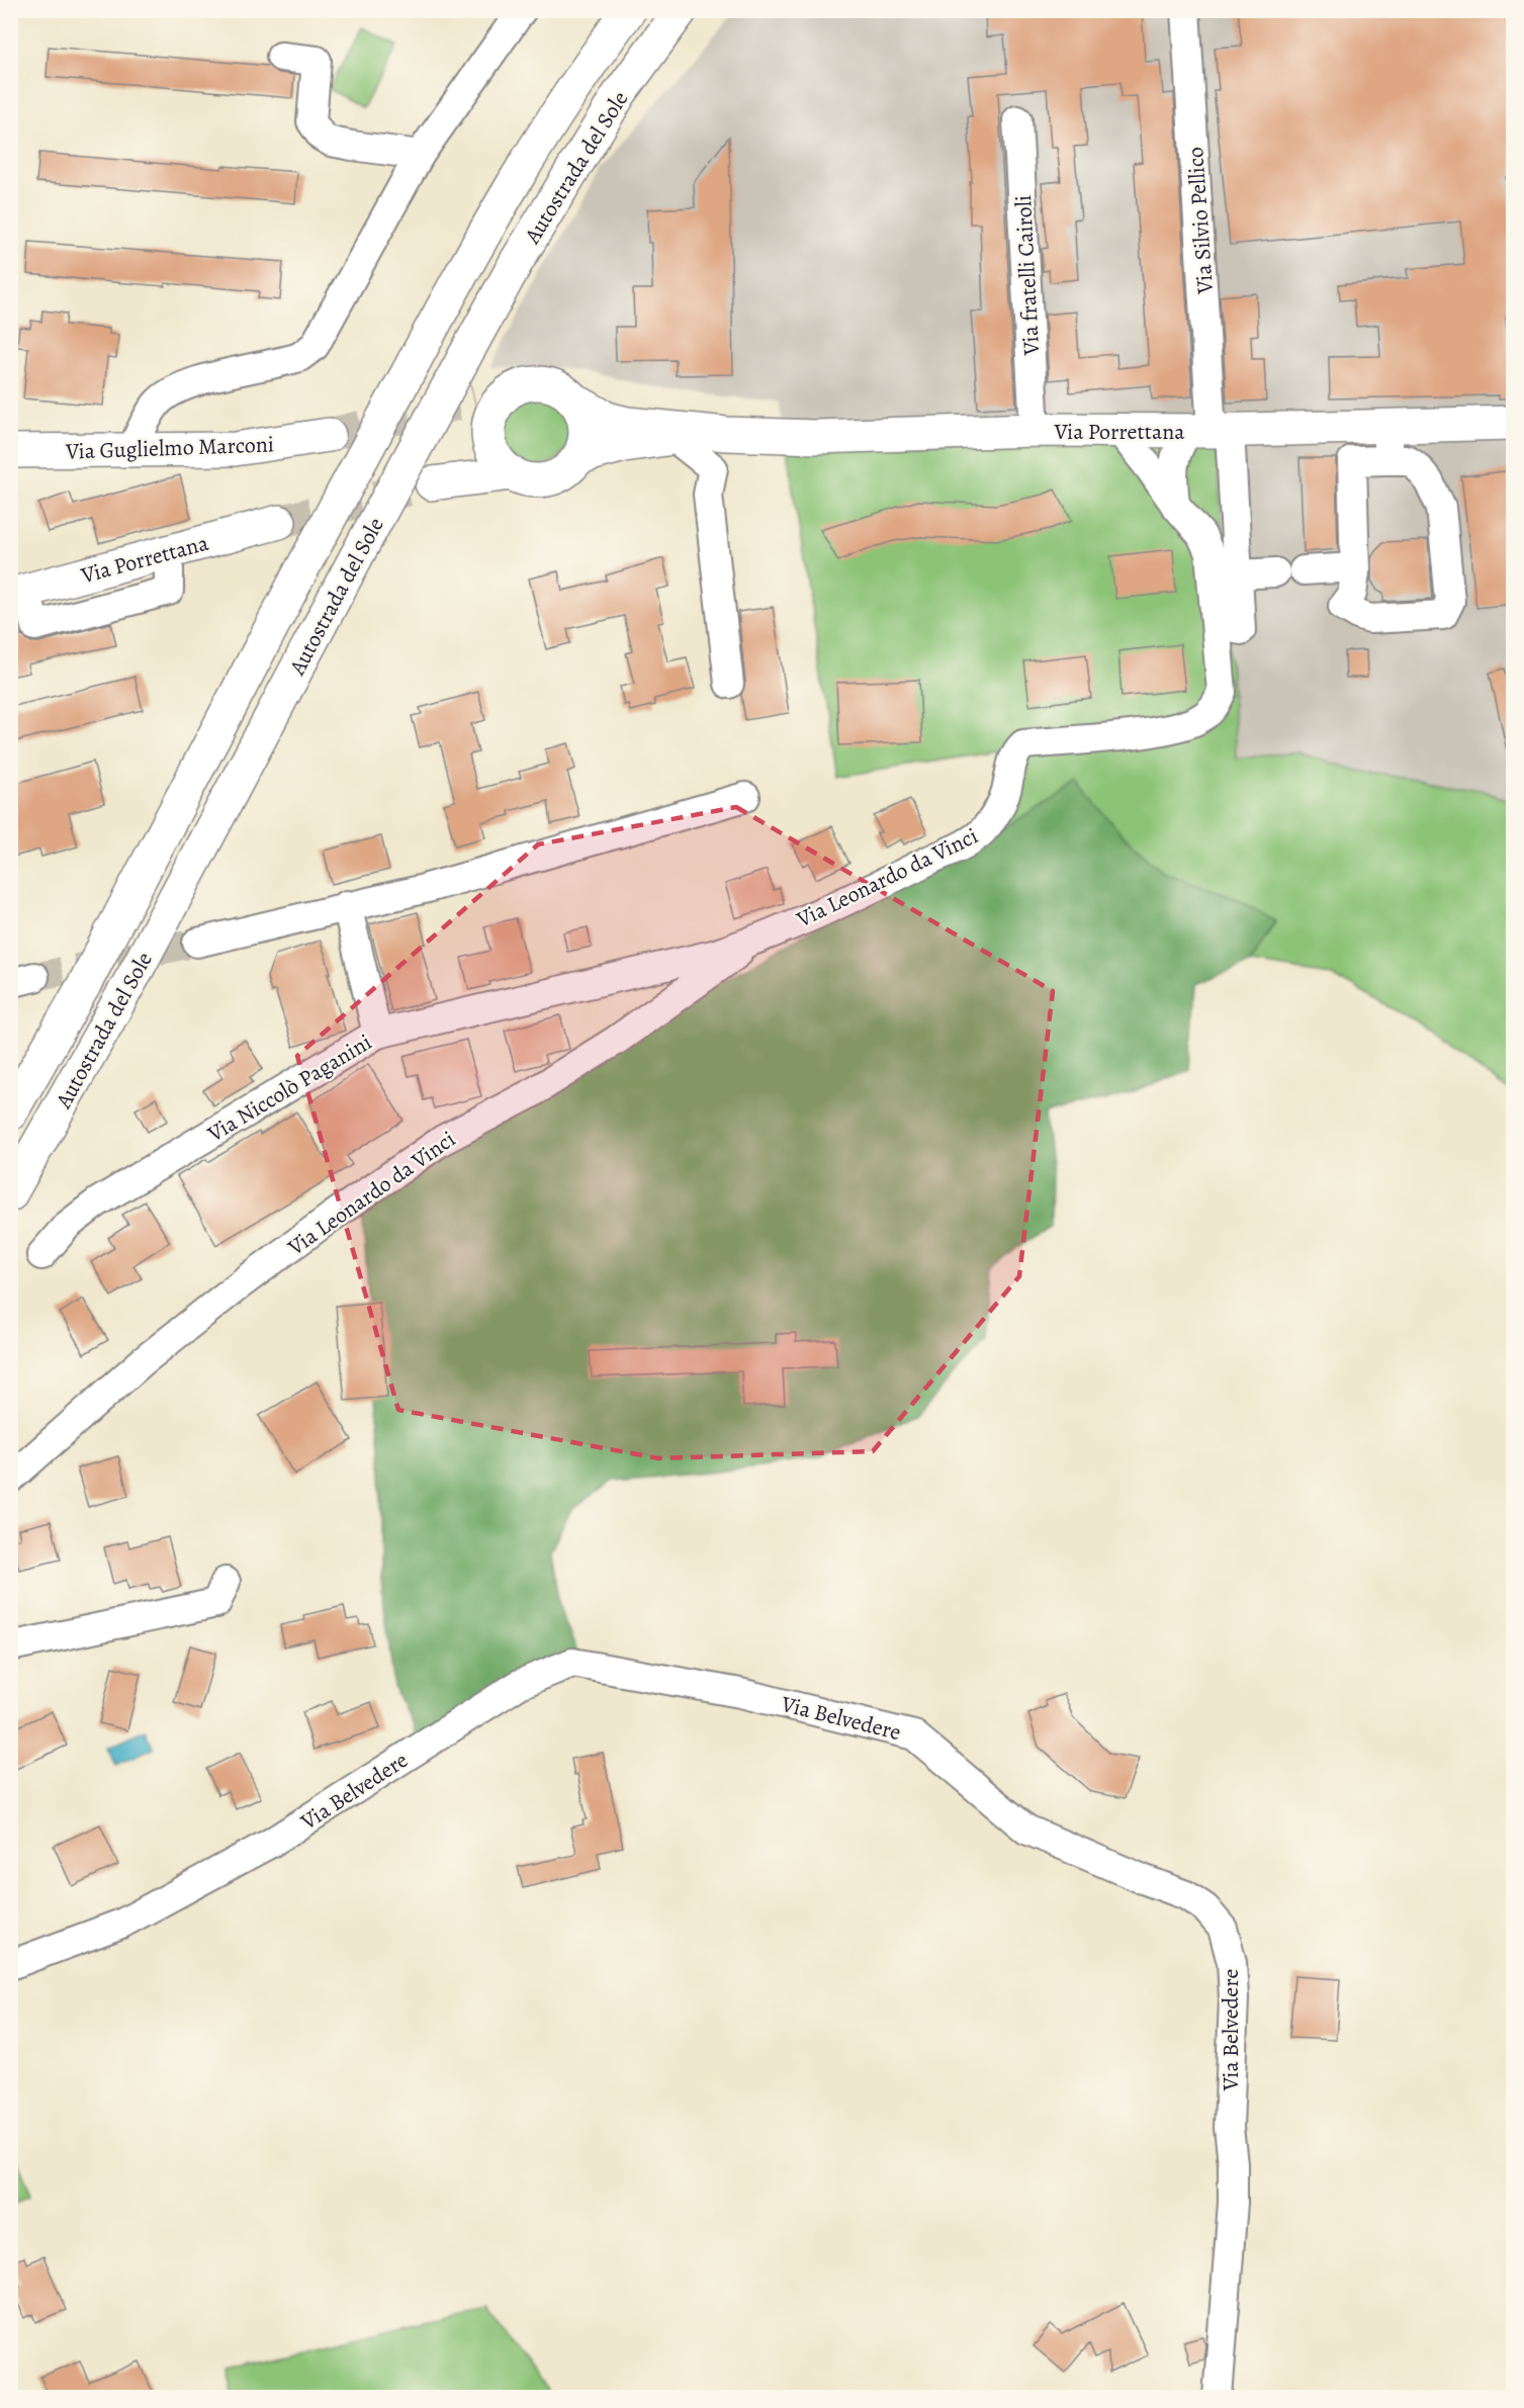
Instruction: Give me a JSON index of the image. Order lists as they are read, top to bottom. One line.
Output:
{"streets":{"main road":["Autostrada del Sole","Via Porrettana","Via Guglielmo Marconi"],"street":["Via Silvio Pellico","Via fratelli Cairoli","Via Leonardo da Vinci","Via Niccolò Paganini","Via Belvedere"]},"crossings":[["Via Silvio Pellico","Via Porrettana"],["Via fratelli Cairoli","Via Porrettana"],["Via Porrettana","Via Leonardo da Vinci"],["Via Leonardo da Vinci","Via Niccolò Paganini"]]}
